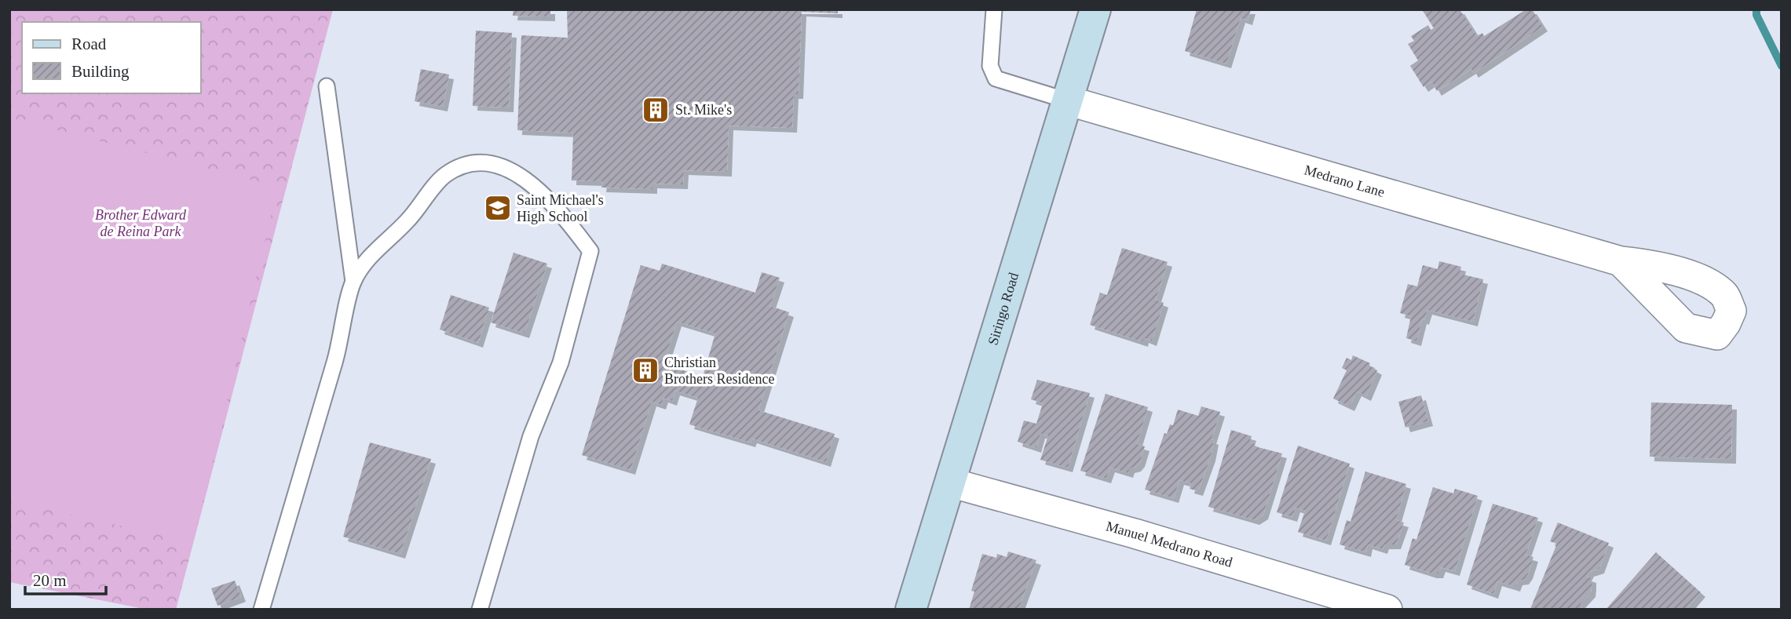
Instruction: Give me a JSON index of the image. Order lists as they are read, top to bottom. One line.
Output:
{"streets":{"street":["Medrano Lane","Siringo Road","Manuel Medrano Road"]},"crossings":[["Medrano Lane","Siringo Road"],["Siringo Road","Manuel Medrano Road"]],"parks":["Brother Edward de Reina Park"],"places":{"building":["St. Mike's","Christian Brothers Residence"],"school or university":["Saint Michael's High School"]},"legend":["Road","Building"],"scale_bar":"20 m"}
